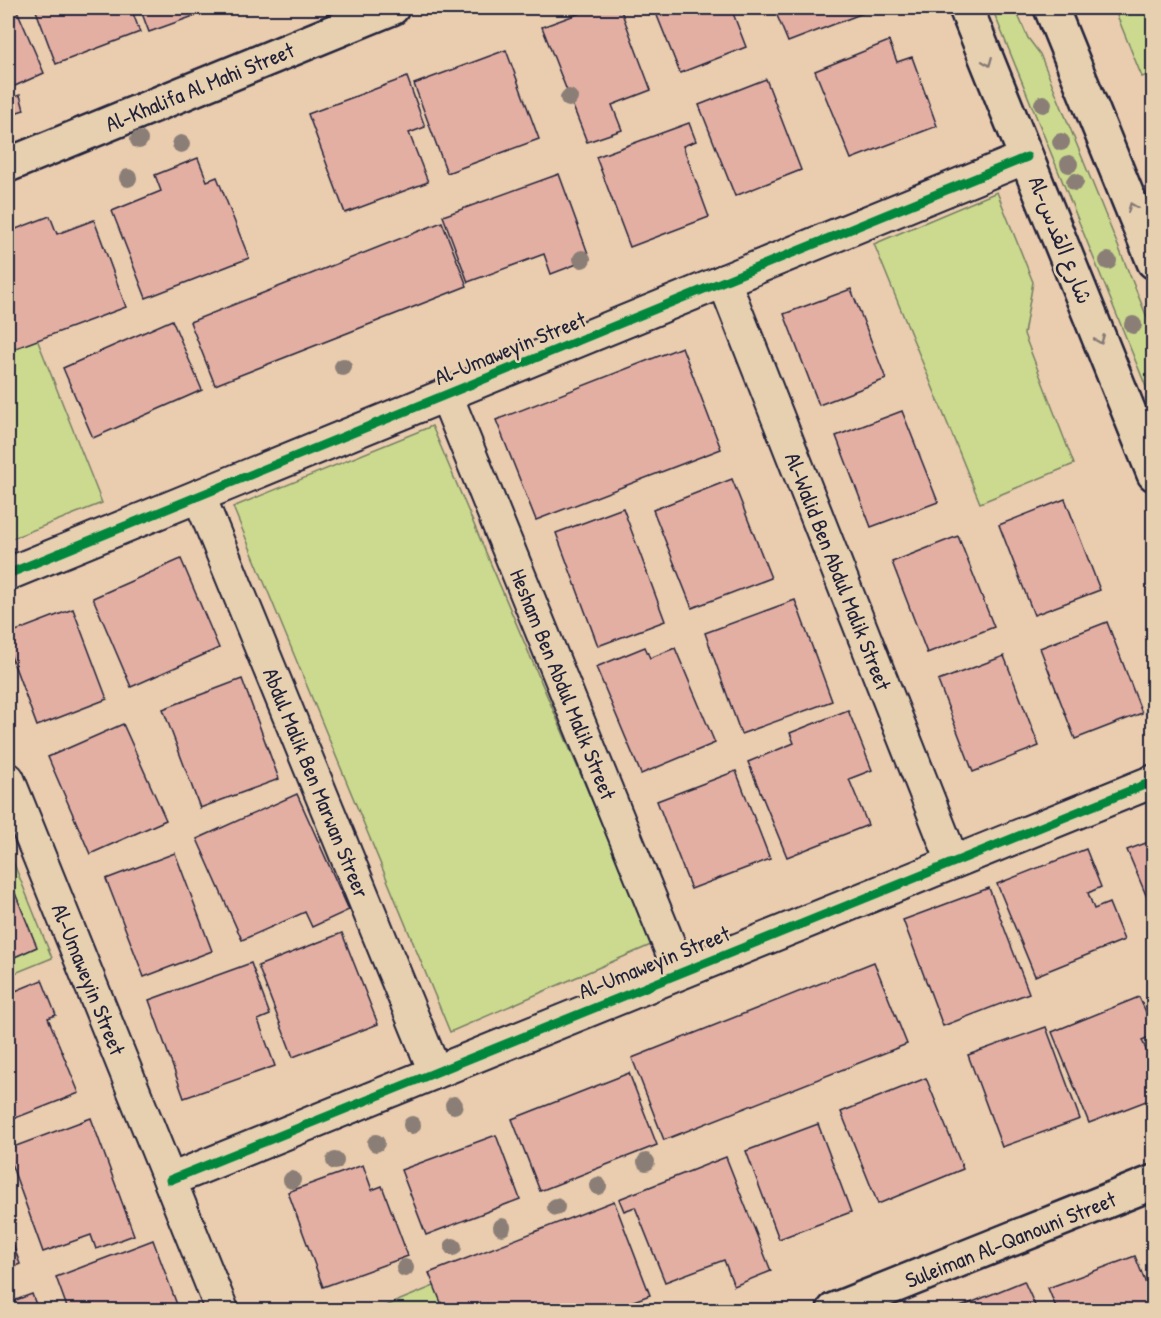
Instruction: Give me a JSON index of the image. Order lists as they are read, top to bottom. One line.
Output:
{"streets":{"main road":["Al-Khalifa Al Mahi Street","Al-شارع القدس","Suleiman Al-Qanouni Street"],"street":["Al-Umaweyin Street","Al-Walid Ben Abdul Malik Street","Hesham Ben Abdul Malik Street","Abdul Malik Ben Marwan Streer"]},"crossings":[["Al-شارع القدس","Al-Umaweyin Street"],["Al-Umaweyin Street","Al-Walid Ben Abdul Malik Street"],["Al-Umaweyin Street","Hesham Ben Abdul Malik Street"],["Al-Umaweyin Street","Abdul Malik Ben Marwan Streer"]]}
